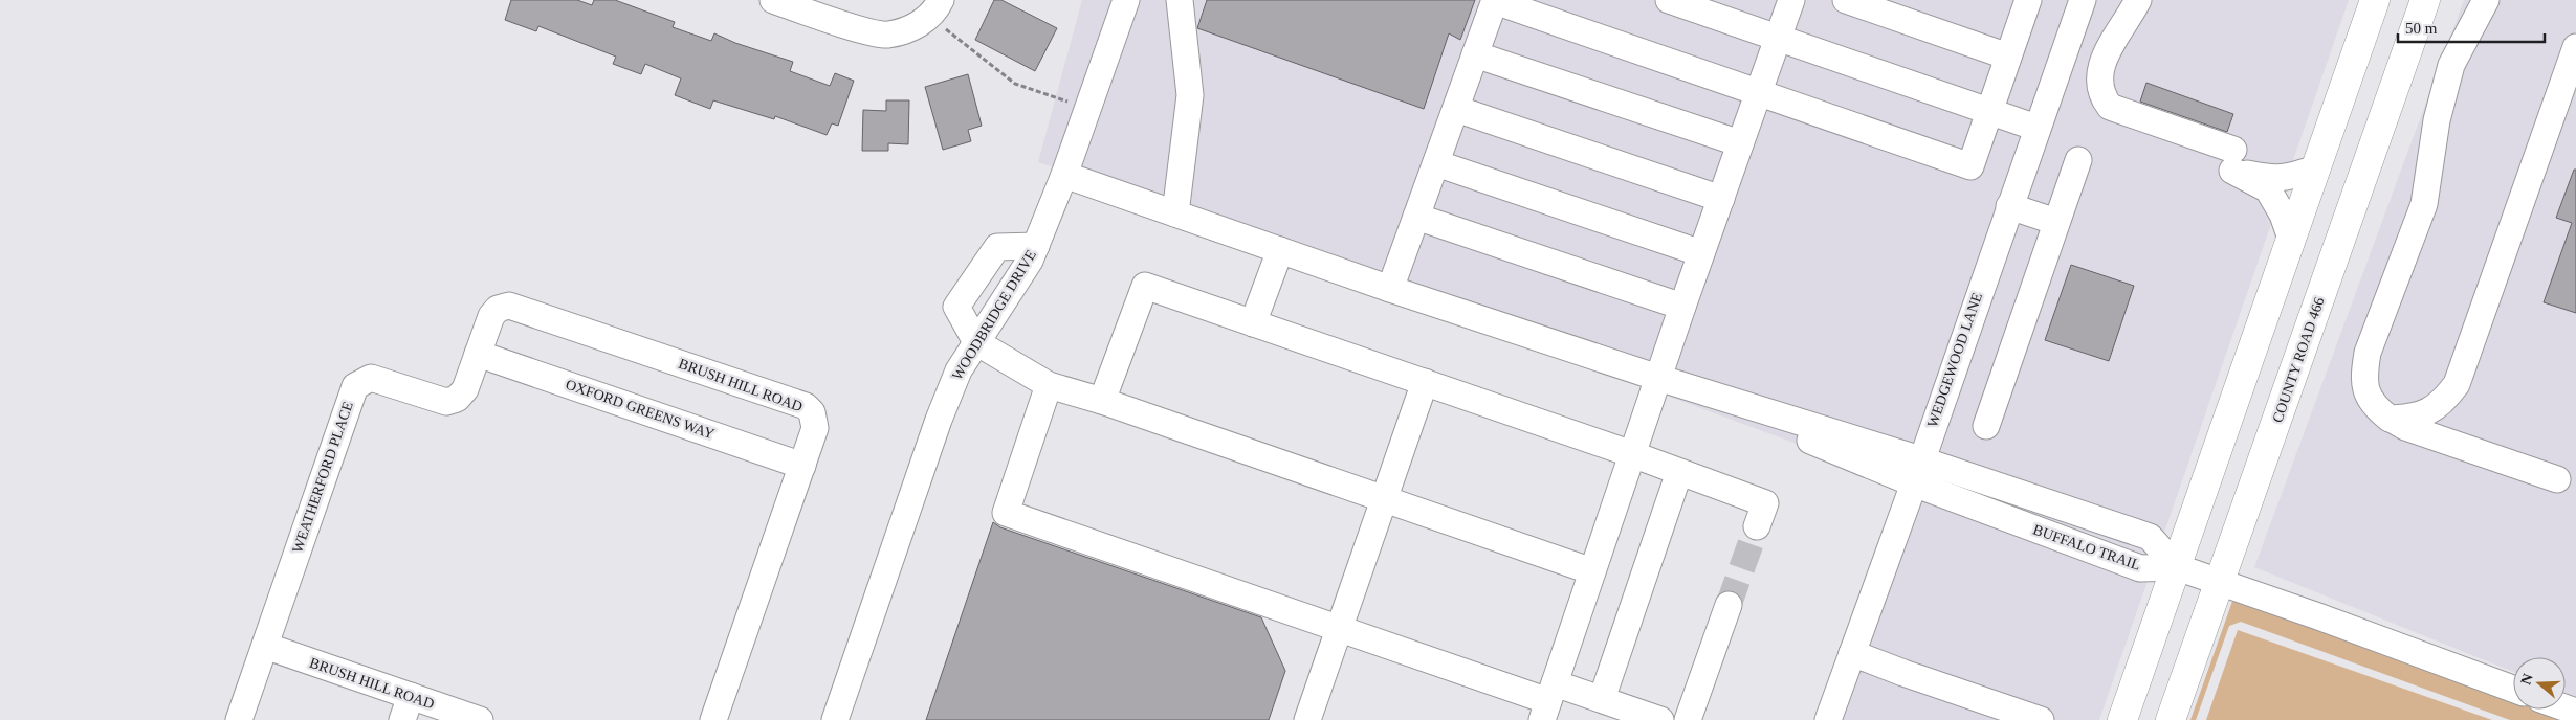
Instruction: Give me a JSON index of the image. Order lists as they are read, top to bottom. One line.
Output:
{"streets":{"main road":["COUNTY ROAD 466"],"street":["WOODBRIDGE DRIVE","WEDGEWOOD LANE","BRUSH HILL ROAD","OXFORD GREENS WAY","WEATHERFORD PLACE","BUFFALO TRAIL"]},"crossings":[["WOODBRIDGE DRIVE","BUFFALO TRAIL"],["WEDGEWOOD LANE","BUFFALO TRAIL"],["BRUSH HILL ROAD","OXFORD GREENS WAY"],["BRUSH HILL ROAD","WEATHERFORD PLACE"],["OXFORD GREENS WAY","WEATHERFORD PLACE"]],"scale_bar":"50 m","north":"left"}
